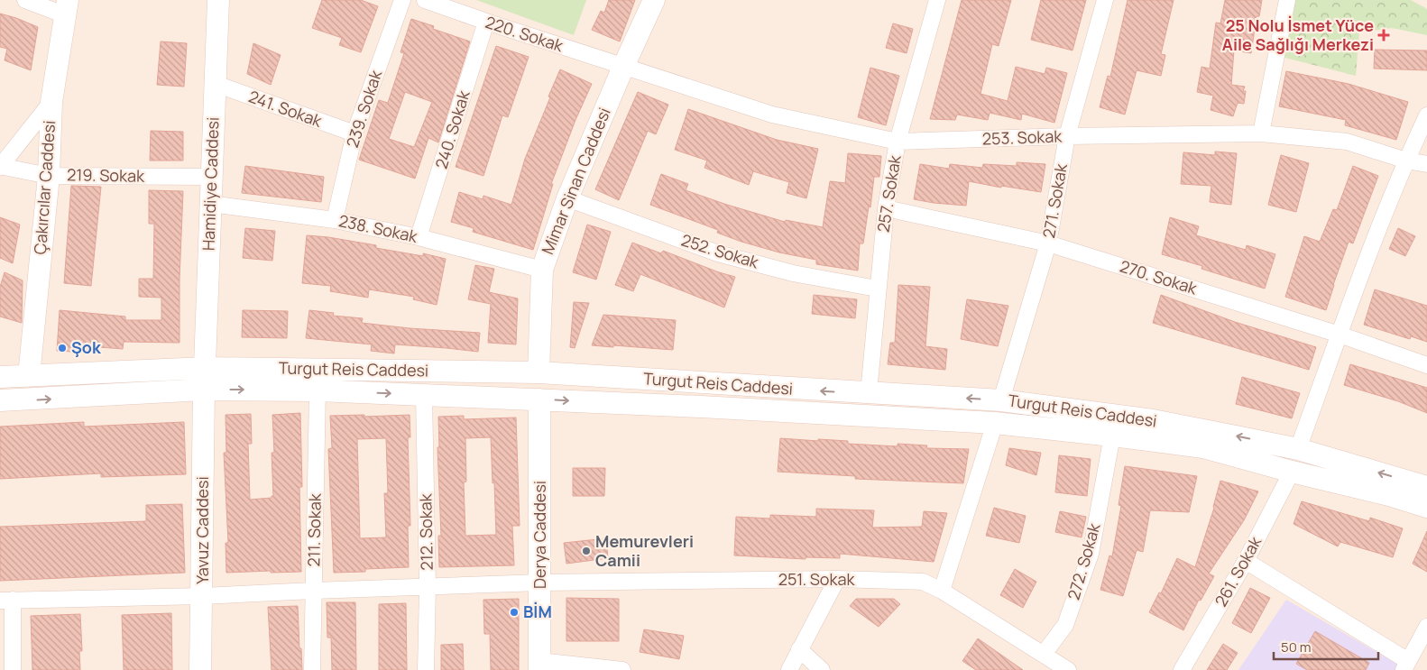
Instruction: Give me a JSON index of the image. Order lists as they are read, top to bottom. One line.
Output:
{"streets":{"main road":["Mimar Sinan Caddesi","Hamidiye Caddesi","Çakırcılar Caddesi","Turgut Reis Caddesi","Yavuz Caddesi","Derya Caddesi"],"street":["220. Sokak","241. Sokak","239. Sokak","240. Sokak","253. Sokak","219. Sokak","257. Sokak","271. Sokak","238. Sokak","252. Sokak","270. Sokak","211. Sokak","212. Sokak","272. Sokak","261. Sokak","251. Sokak"]},"crossings":[["220. Sokak","240. Sokak"],["220. Sokak","253. Sokak"],["220. Sokak","Mimar Sinan Caddesi"],["241. Sokak","239. Sokak"],["241. Sokak","Hamidiye Caddesi"],["239. Sokak","238. Sokak"],["240. Sokak","238. Sokak"],["253. Sokak","Mimar Sinan Caddesi"],["253. Sokak","257. Sokak"],["253. Sokak","271. Sokak"],["219. Sokak","Hamidiye Caddesi"],["219. Sokak","Çakırcılar Caddesi"],["Mimar Sinan Caddesi","238. Sokak"],["Mimar Sinan Caddesi","252. Sokak"],["Mimar Sinan Caddesi","Turgut Reis Caddesi"],["Hamidiye Caddesi","238. Sokak"],["Hamidiye Caddesi","Turgut Reis Caddesi"],["Hamidiye Caddesi","Yavuz Caddesi"],["Çakırcılar Caddesi","Turgut Reis Caddesi"],["257. Sokak","252. Sokak"],["257. Sokak","270. Sokak"],["257. Sokak","Turgut Reis Caddesi"],["271. Sokak","270. Sokak"],["271. Sokak","Turgut Reis Caddesi"],["Turgut Reis Caddesi","Yavuz Caddesi"],["Turgut Reis Caddesi","211. Sokak"],["Turgut Reis Caddesi","212. Sokak"],["Turgut Reis Caddesi","Derya Caddesi"],["Turgut Reis Caddesi","272. Sokak"],["Turgut Reis Caddesi","261. Sokak"],["Yavuz Caddesi","251. Sokak"],["211. Sokak","251. Sokak"],["212. Sokak","251. Sokak"],["Derya Caddesi","251. Sokak"],["272. Sokak","251. Sokak"]],"places":{"health":["25 Nolu İsmet Yüce Aile Sağlığı Merkezi"],"other":["Şok","Memurevleri Camii","BİM"]},"scale_bar":"50 m"}
